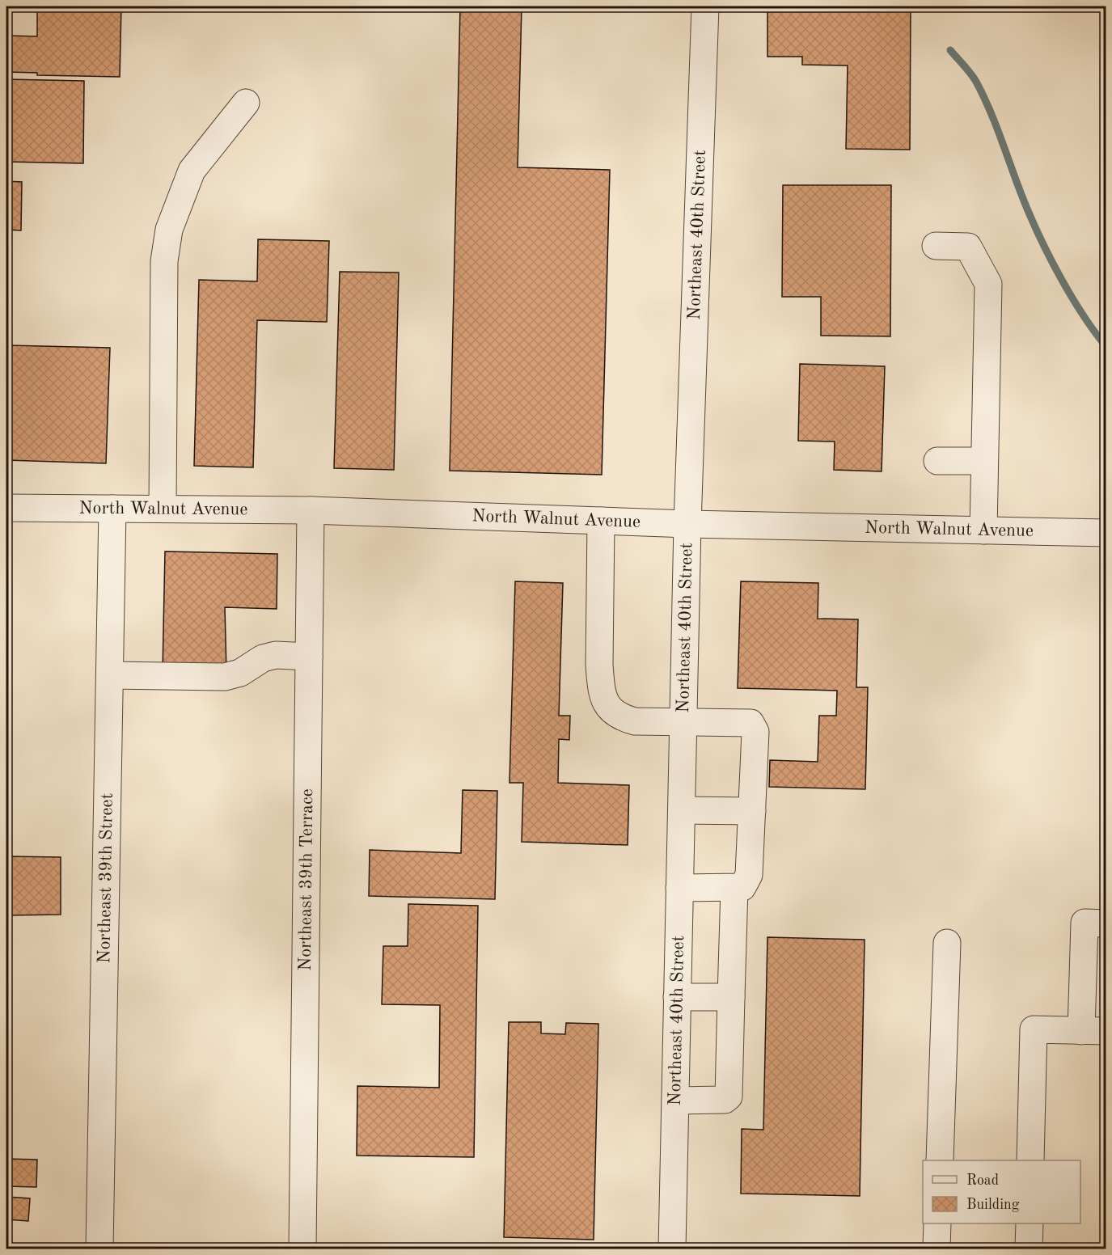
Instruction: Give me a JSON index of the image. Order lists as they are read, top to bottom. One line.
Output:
{"streets":{"street":["Northeast 40th Street","North Walnut Avenue","Northeast 39th Street","Northeast 39th Terrace"]},"crossings":[["Northeast 40th Street","North Walnut Avenue"],["North Walnut Avenue","Northeast 39th Street"],["North Walnut Avenue","Northeast 39th Terrace"]],"legend":["Road","Building"]}
